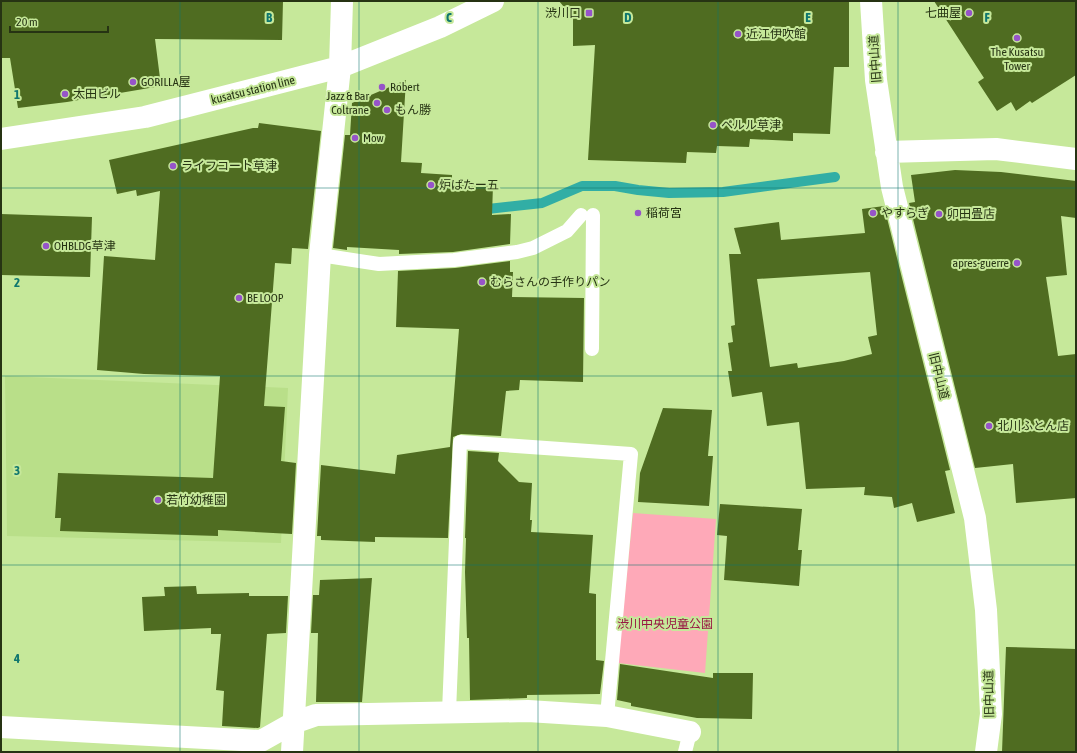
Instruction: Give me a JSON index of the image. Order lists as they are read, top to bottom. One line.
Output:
{"streets":{"street":["旧中山道","kusatsu station line"]},"parks":["渋川中央児童公園"],"places":{"transit":["渋川口"],"other":["七曲屋","近江伊吹館","The Kusatsu Tower","GORILLA屋","Robert","太田ビル","Jazz & Bar Coltrane","もん勝","ペルル草津","Mow","ライフコート草津","炉ばたー五","稲荷宮","やすらぎ","卯田畳店","OHBLDG草津","apres-guerre","むらさんの手作りパン","BE LOOP","北川ふとん店","若竹幼稚園"]},"scale_bar":"20 m","grid":{"columns":["B","C","D","E","F"],"rows":["1","2","3","4"]}}
